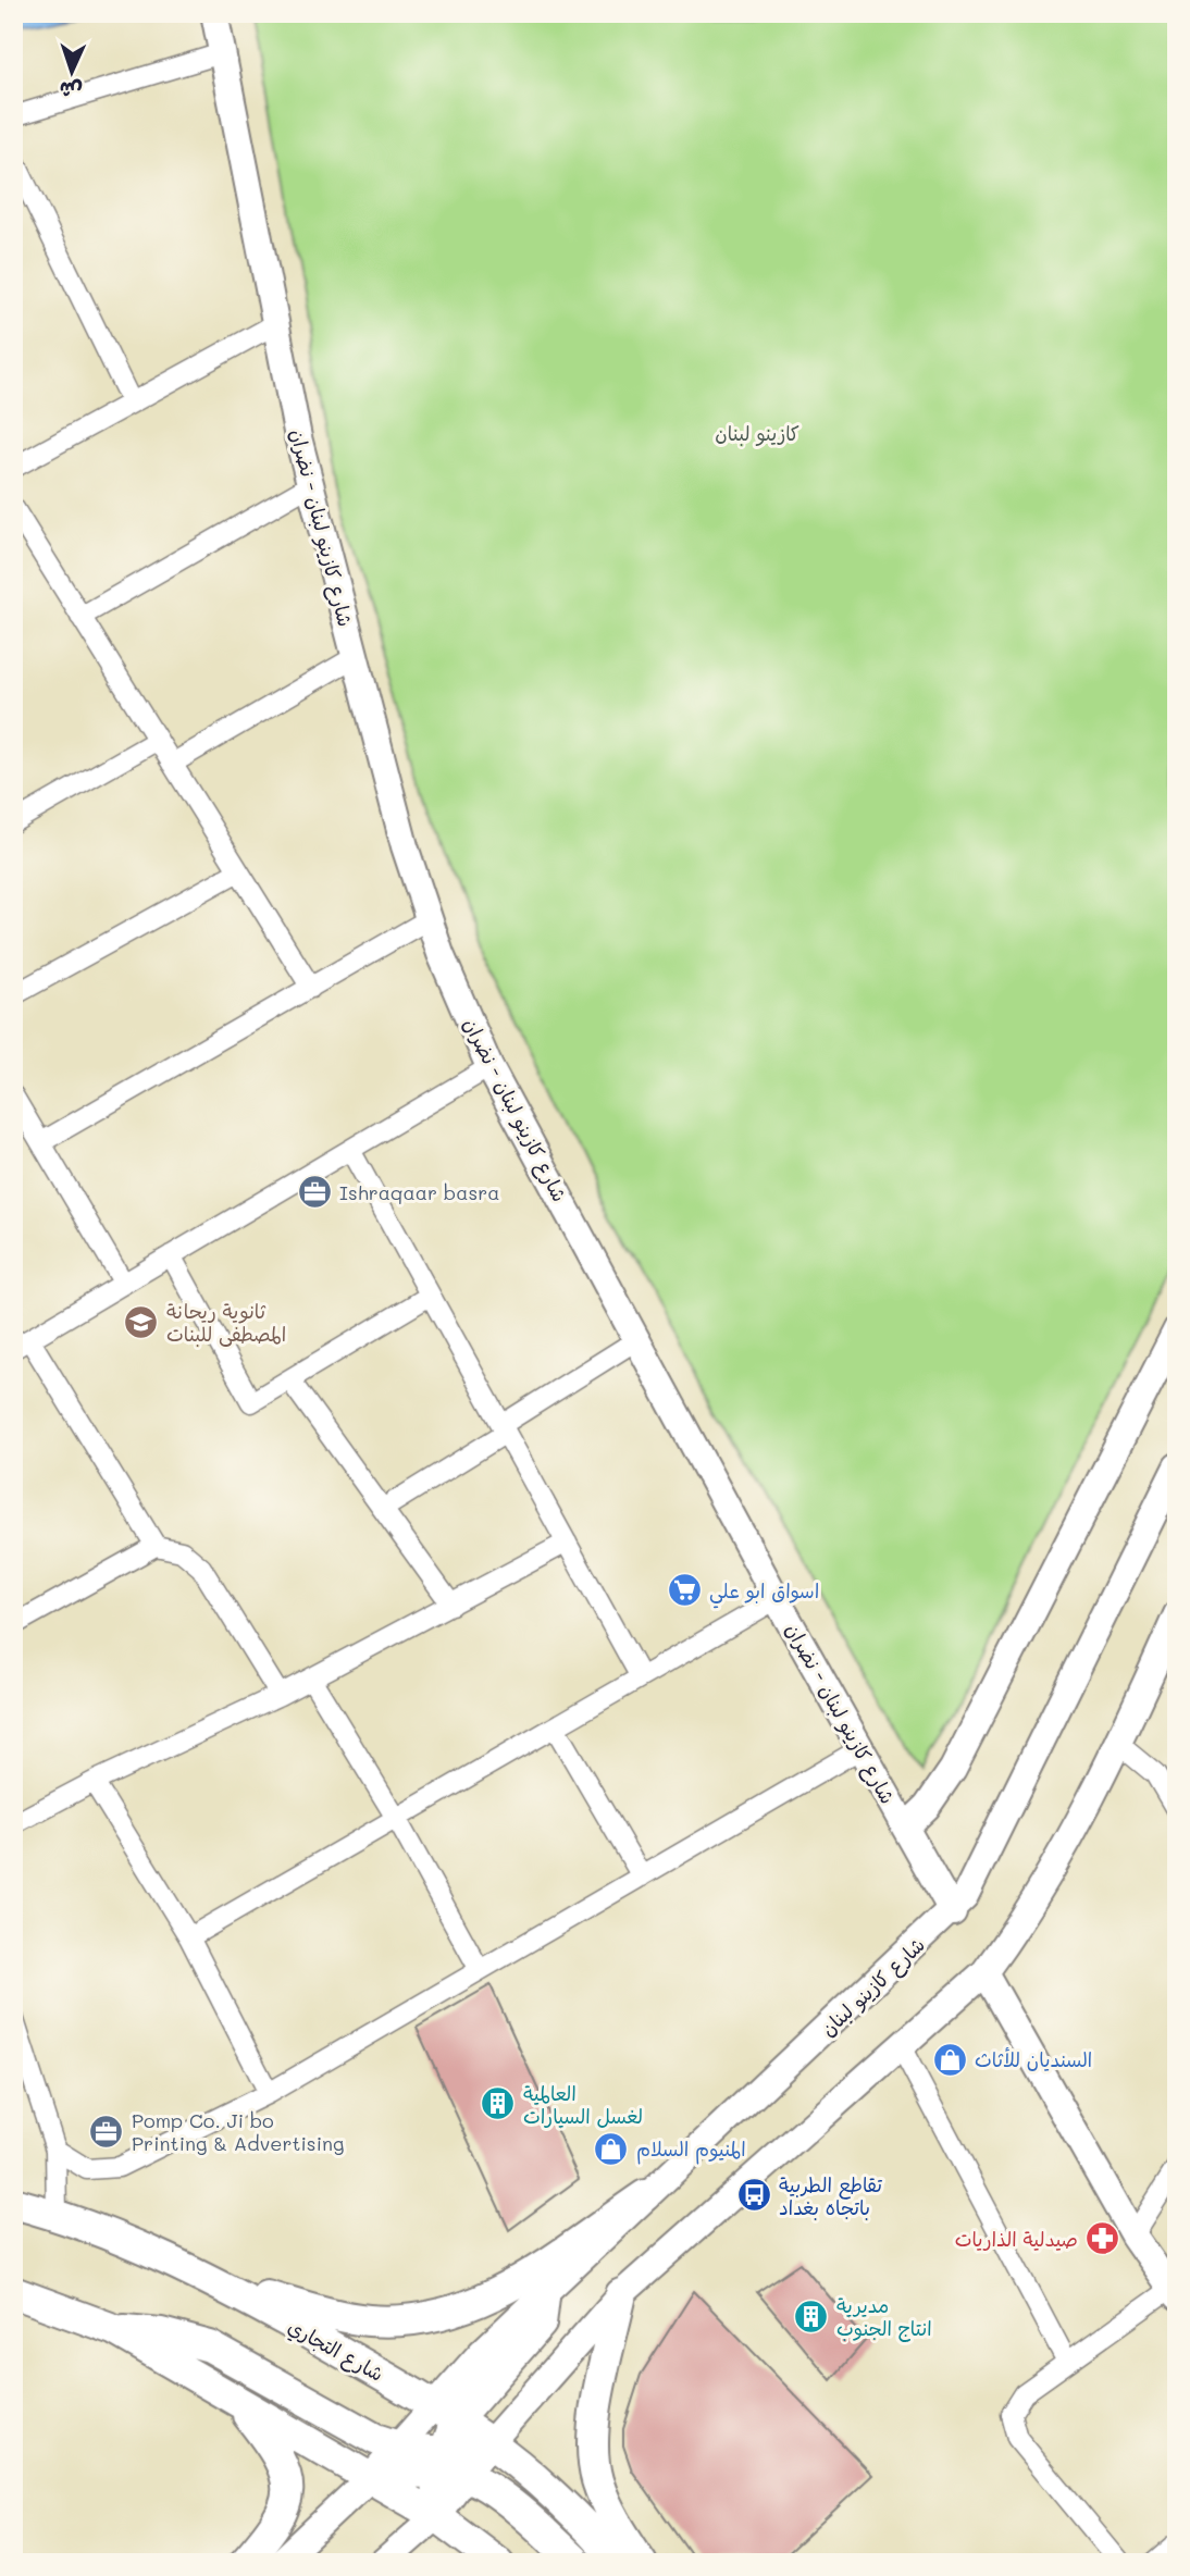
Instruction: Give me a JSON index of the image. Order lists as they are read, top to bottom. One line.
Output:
{"streets":{"main road":["شارع التجاري"],"street":["شارع كازينو لبنان - نضران","شارع كازينو لبنان"]},"crossings":[["شارع كازينو لبنان - نضران","شارع كازينو لبنان"]],"parks":["كازينو لبنان"],"places":{"office":["Ishraqaar basra","Pomp Co. Ji bo Printing & Advertising"],"school or university":["ثانوية ريحانة المصطفى للبنات"],"supermarket":["اسواق ابو علي"],"shop":["السنديان للأثاث","المنيوم السلام"],"building":["العالمية لغسل السيارات","مديرية انتاج الجنوب"],"bus stop":["تقاطع الطربية باتجاه بغداد"],"pharmacy":["صيدلية الذاريات"]},"north":"bottom"}
